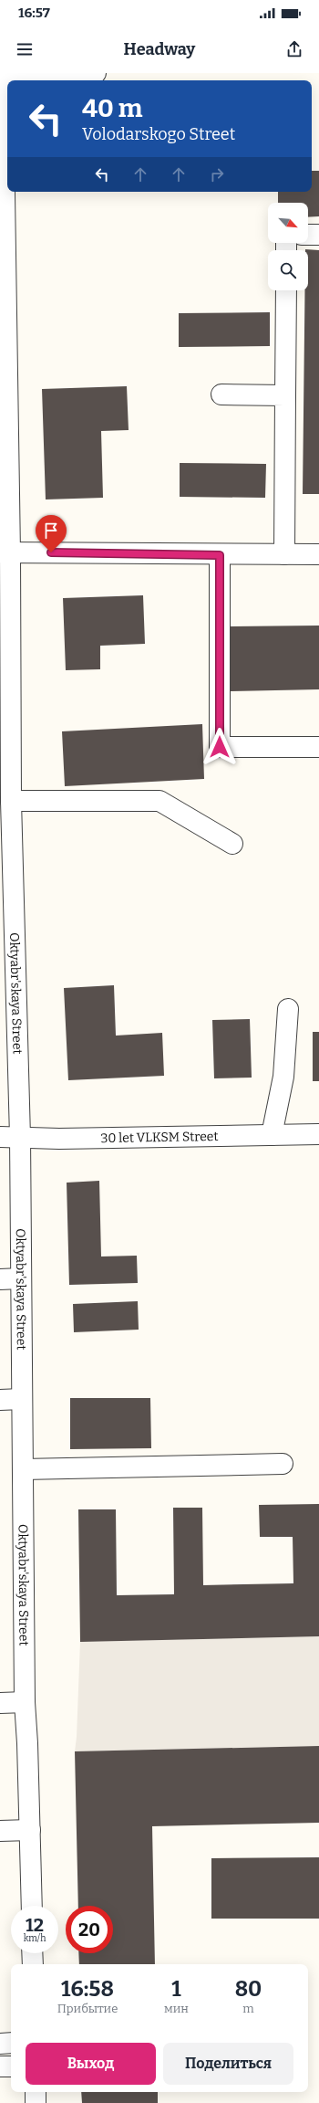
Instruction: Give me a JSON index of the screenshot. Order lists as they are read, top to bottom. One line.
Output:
{"streets":{"street":["Oktyabr'skaya Street","30 let VLKSM Street"]},"crossings":[["Oktyabr'skaya Street","30 let VLKSM Street"]],"north":"bottom right","page":{"status":"16:57","header":"Headway","turn":["40 m","Volodarskogo Street"],"speed":"12 km/h","limit":"20","eta":["16:58","Прибытие","1","мин","80","m"],"buttons":["Выход","Поделиться"]}}
